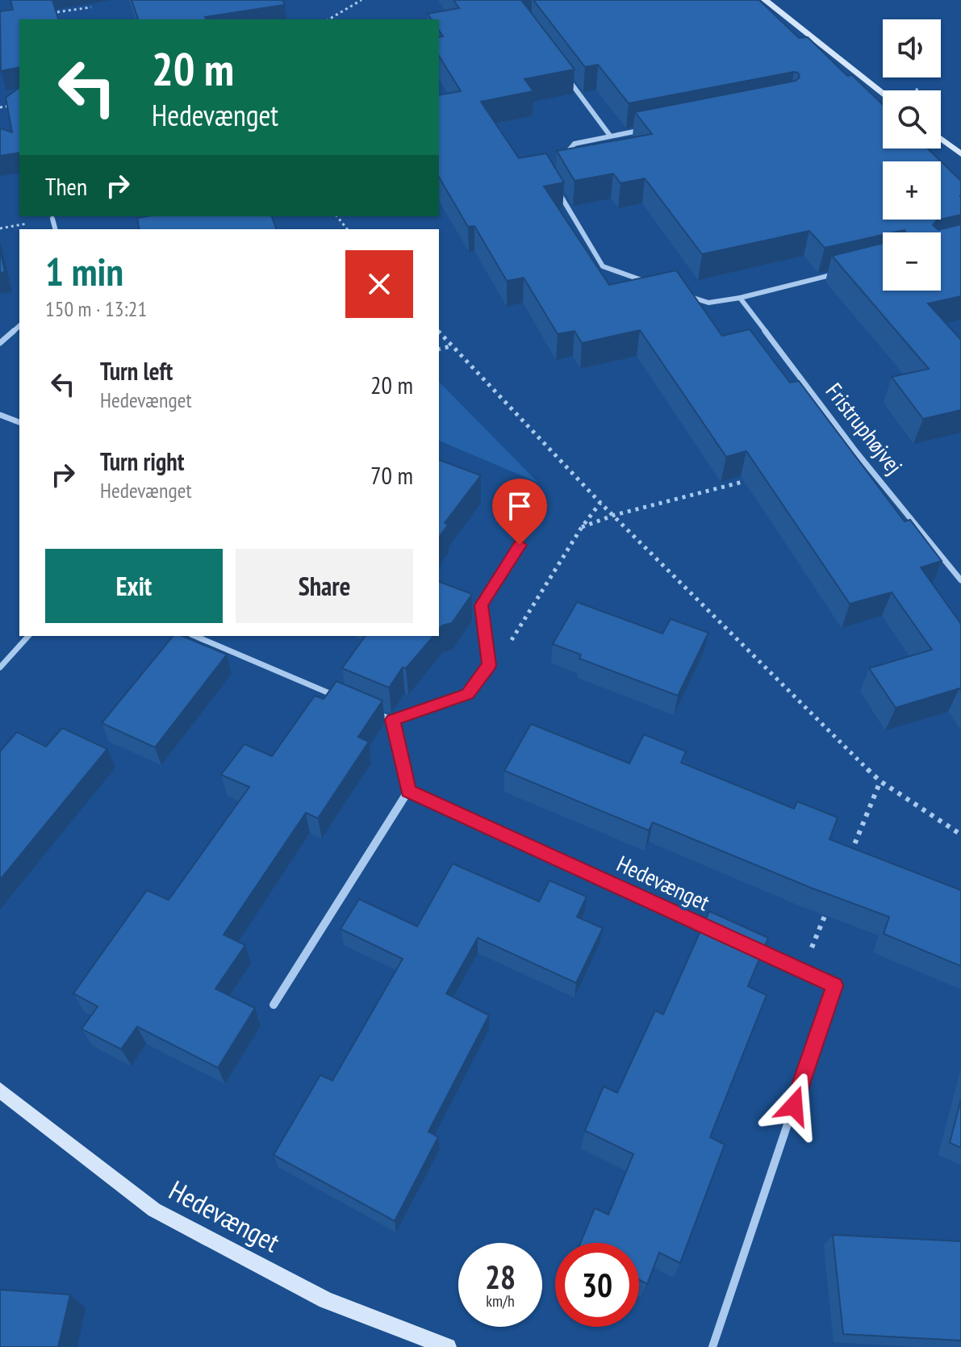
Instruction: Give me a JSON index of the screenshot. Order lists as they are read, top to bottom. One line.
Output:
{"streets":{"street":["Fristruphøjvej","Hedevænget"]},"page":{"map_buttons":["+","−"],"turn":["20 m","Hedevænget"],"then":"Then","heading":["1 min","150 m · 13:21"],"list":[{"name":"Turn left","note":"Hedevænget","value":"20 m"},{"name":"Turn right","note":"Hedevænget","value":"70 m"}],"buttons":["Exit","Share"],"speed":"28 km/h","limit":"30"}}
